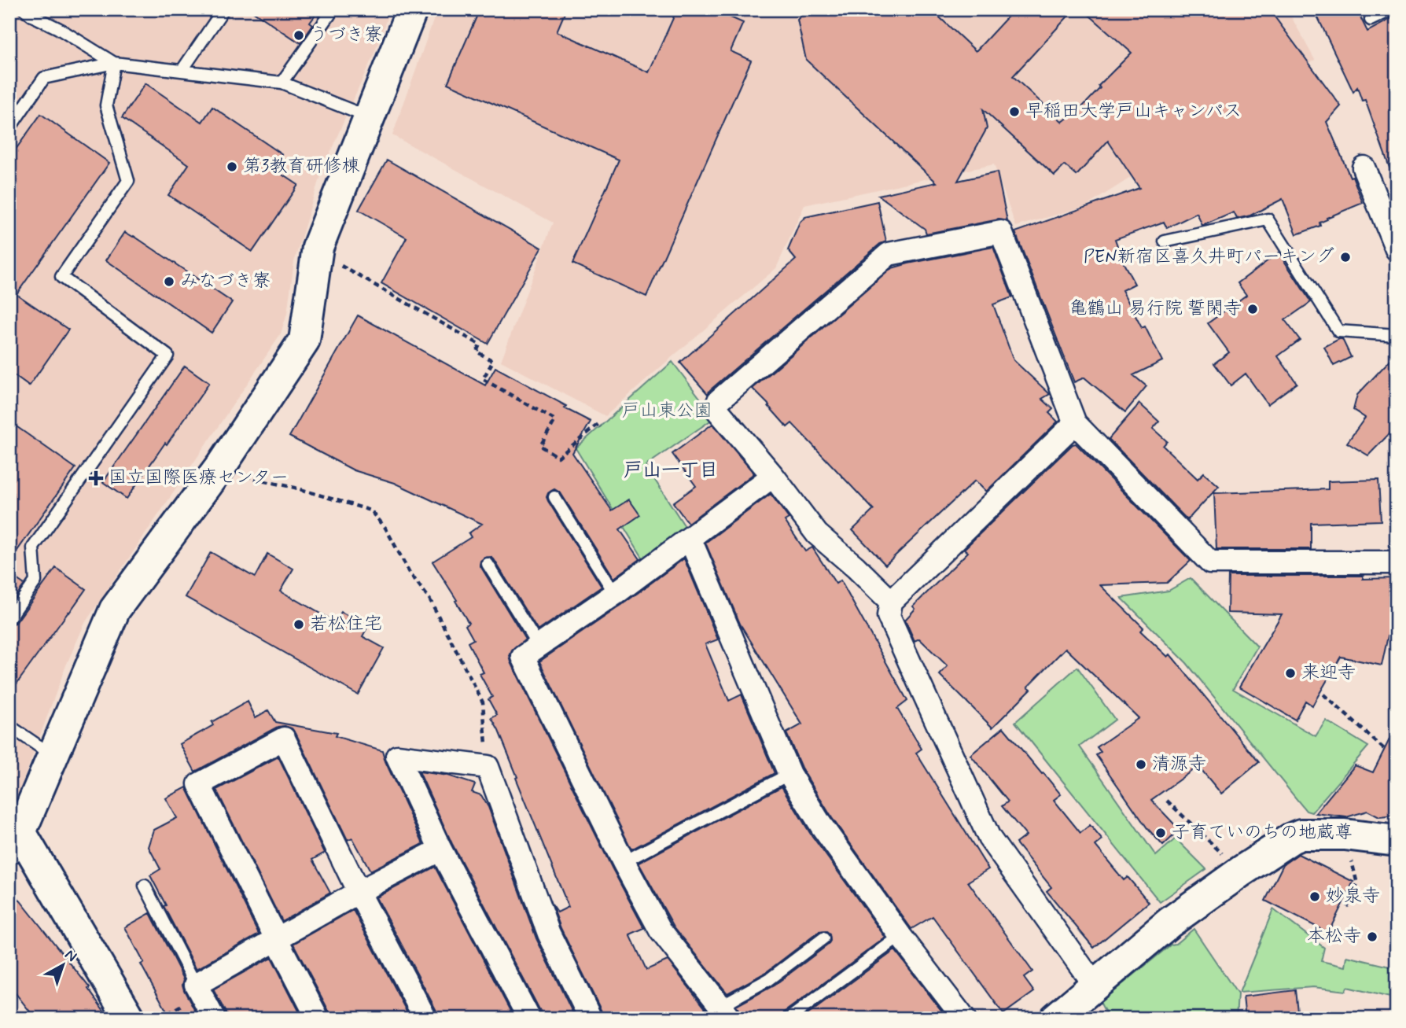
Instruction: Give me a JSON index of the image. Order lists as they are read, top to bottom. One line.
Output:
{"districts":["戸山一丁目"],"parks":["戸山東公園"],"places":{"other":["うづき寮","早稲田大学戸山キャンパス","第3教育研修棟","PEN新宿区喜久井町パーキング","みなづき寮","亀鶴山 易行院 誓閑寺","若松住宅","来迎寺","清源寺","子育ていのちの地蔵尊","妙泉寺","本松寺"],"health":["国立国際医療センター"]},"north":"top right"}
